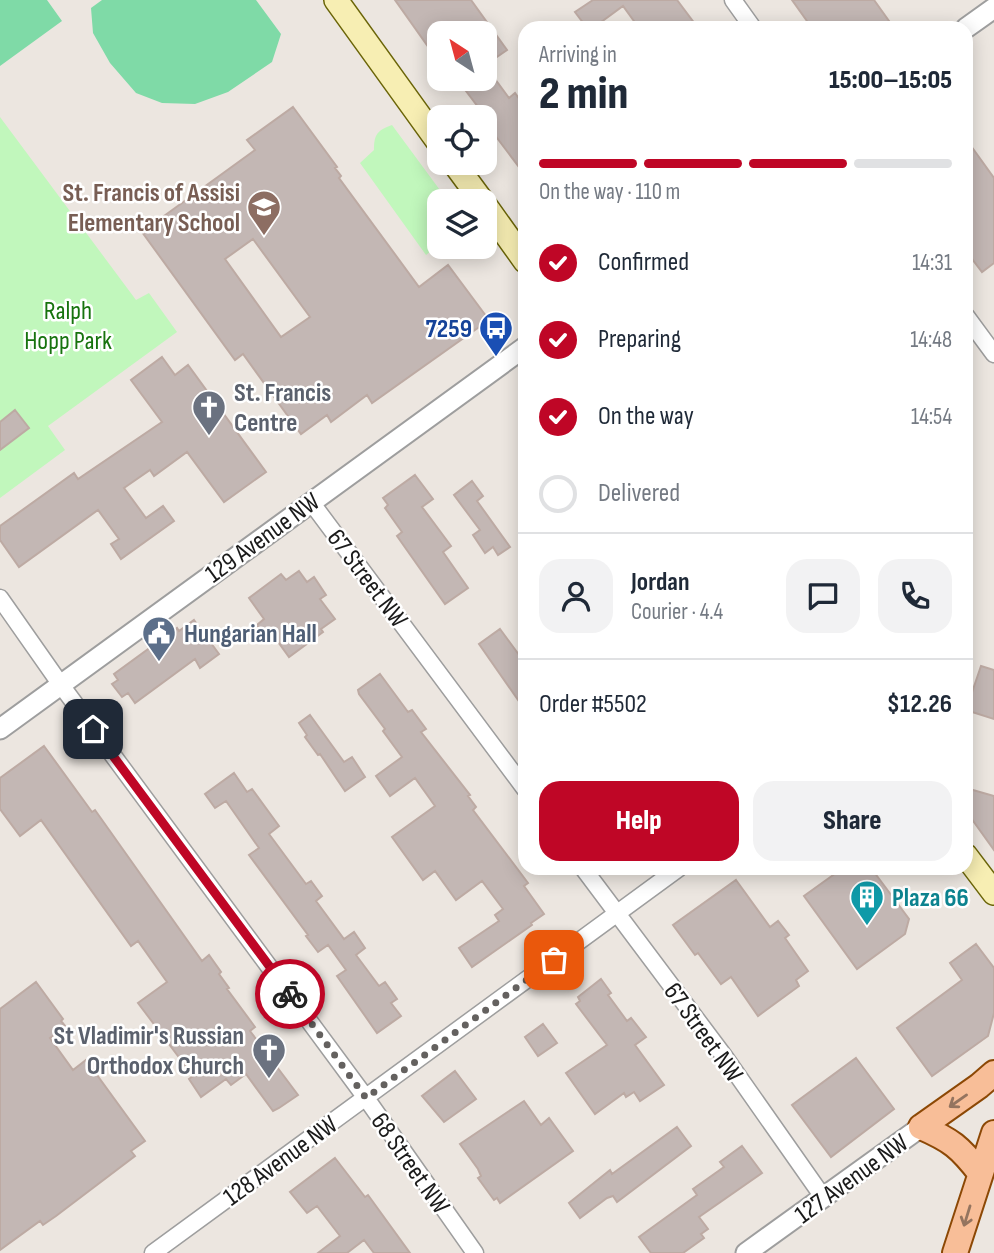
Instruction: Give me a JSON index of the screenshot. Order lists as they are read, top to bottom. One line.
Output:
{"streets":{"street":["129 Avenue NW","67 Street NW","128 Avenue NW","68 Street NW","127 Avenue NW"]},"crossings":[["129 Avenue NW","67 Street NW"],["129 Avenue NW","68 Street NW"],["67 Street NW","128 Avenue NW"],["67 Street NW","127 Avenue NW"],["128 Avenue NW","68 Street NW"]],"parks":["Ralph Hopp Park"],"places":{"school or university":["St. Francis of Assisi Elementary School"],"bus stop":["7259"],"church":["St. Francis Centre","St Vladimir's Russian Orthodox Church"],"public building":["Hungarian Hall"],"building":["Plaza 66"]},"north":"top left","page":{"heading":["2 min","Arriving in","15:00–15:05"],"panel":["Jordan","Courier · 4.4","Order #5502","$12.26"],"bar":"On the way · 110 m","list":[["Confirmed","14:31"],["Preparing","14:48"],["On the way","14:54"],"Delivered"],"buttons":["Help","Share"]}}
